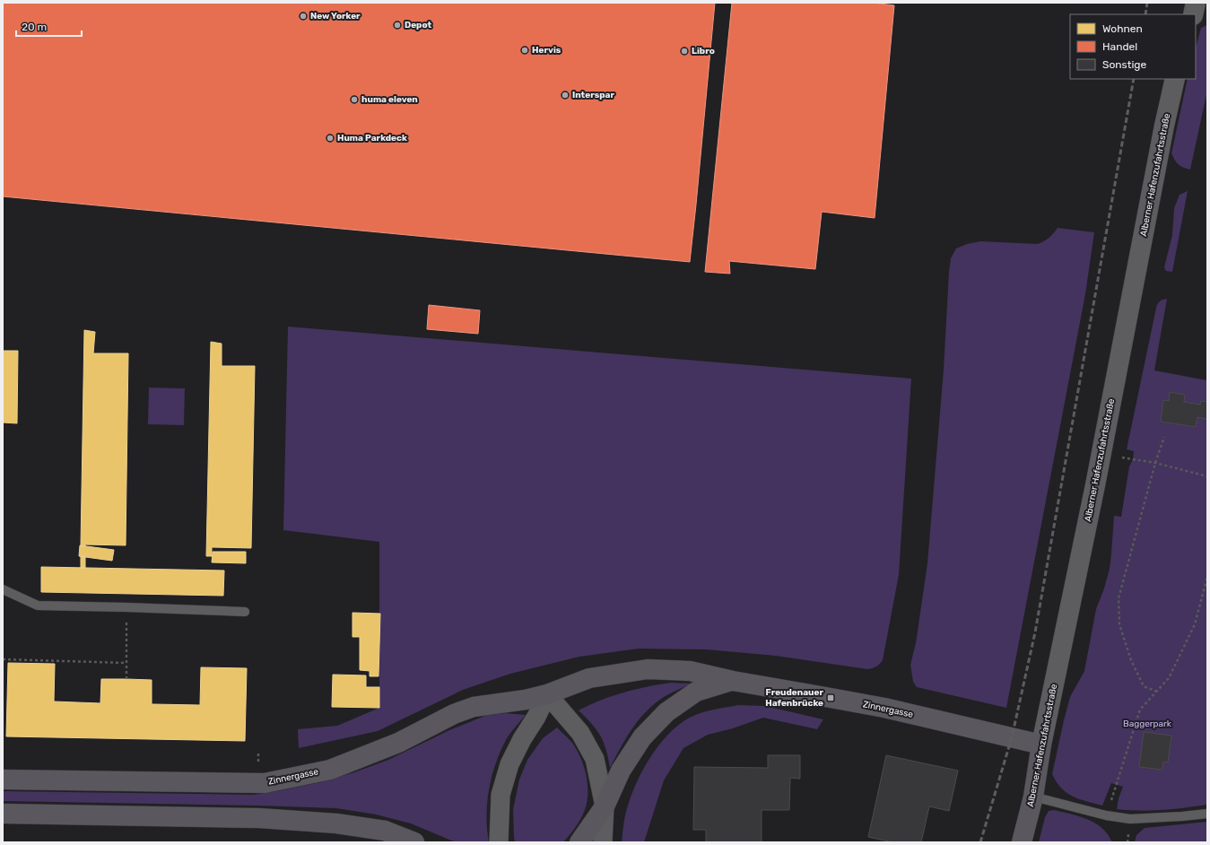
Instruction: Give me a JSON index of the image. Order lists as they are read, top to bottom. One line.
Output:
{"streets":{"main road":["Alberner Hafenzufahrtsstraße","Zinnergasse"]},"crossings":[["Alberner Hafenzufahrtsstraße","Zinnergasse"]],"parks":["Baggerpark"],"places":{"other":["New Yorker","Depot","Hervis","Libro","Interspar","huma eleven","Huma Parkdeck"],"transit":["Freudenauer Hafenbrücke"]},"legend":["Wohnen","Handel","Sonstige"],"scale_bar":"20 m"}
